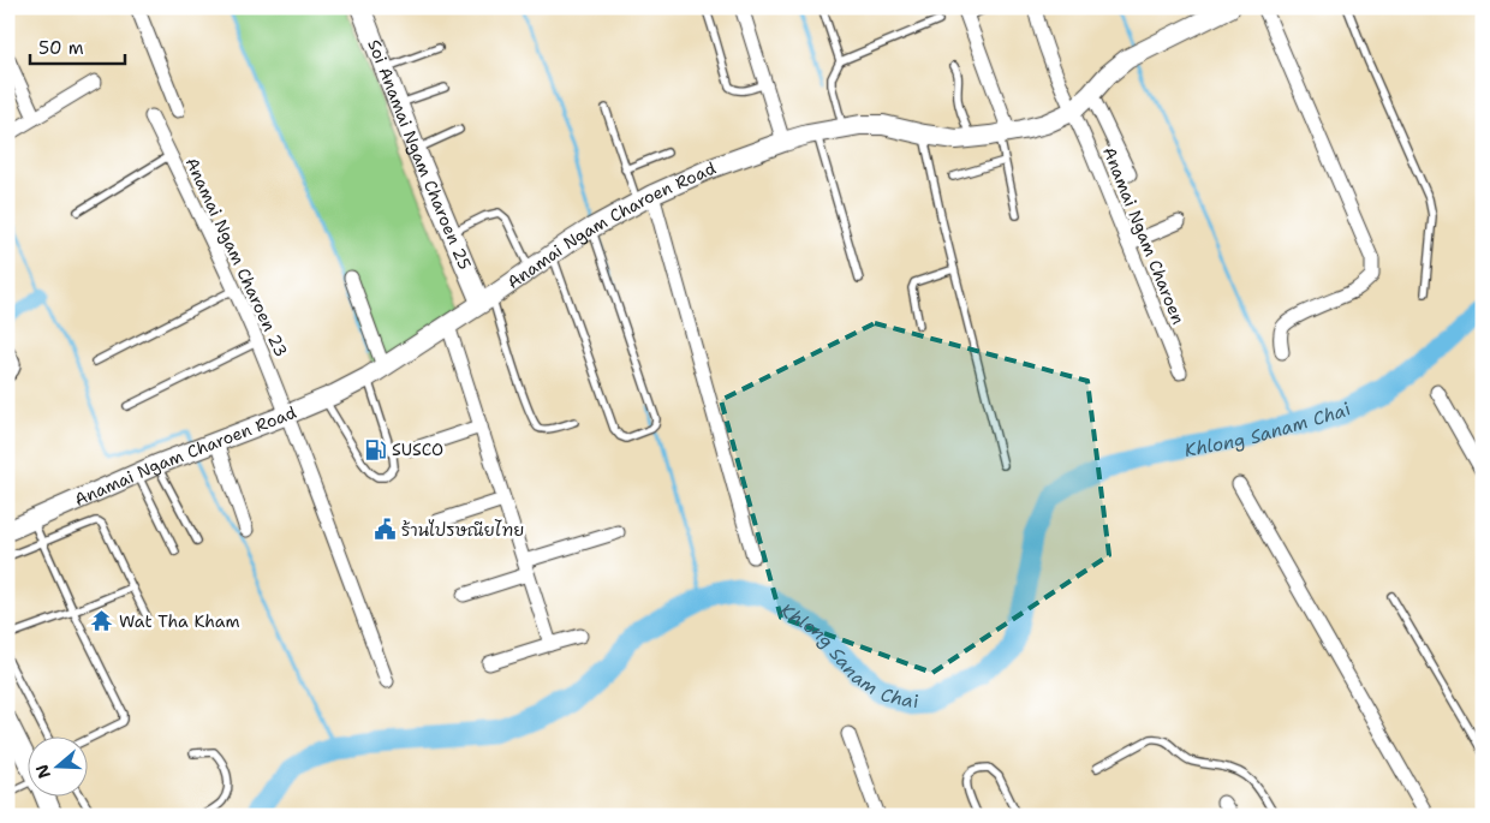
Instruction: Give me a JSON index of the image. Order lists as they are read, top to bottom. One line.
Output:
{"streets":{"street":["Soi Anamai Ngam Charoen 25","Anamai Ngam Charoen Road","Anamai Ngam Charoen","Anamai Ngam Charoen 23"]},"crossings":[["Soi Anamai Ngam Charoen 25","Anamai Ngam Charoen Road"],["Anamai Ngam Charoen Road","Anamai Ngam Charoen"],["Anamai Ngam Charoen Road","Anamai Ngam Charoen 23"]],"water":["Khlong Sanam Chai"],"places":{"fuel station":["SUSCO"],"public building":["ร้านไปรษณียไทย"],"temple":["Wat Tha Kham"]},"scale_bar":"50 m","north":"left"}
